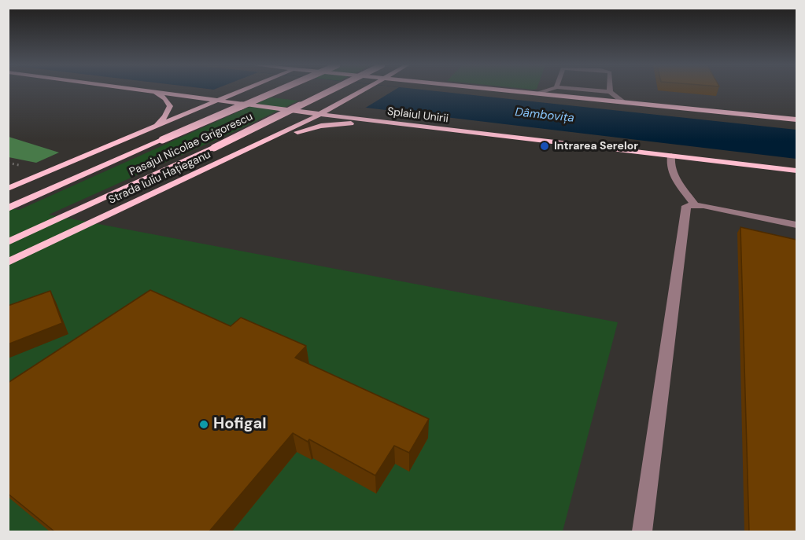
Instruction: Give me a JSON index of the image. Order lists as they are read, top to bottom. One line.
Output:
{"streets":{"main road":["Splaiul Unirii","Pasajul Nicolae Grigorescu","Strada Iuliu Hațieganu"]},"crossings":[["Splaiul Unirii","Strada Iuliu Hațieganu"]],"water":["Dâmbovița"],"places":["Intrarea Serelor","Hofigal"]}
